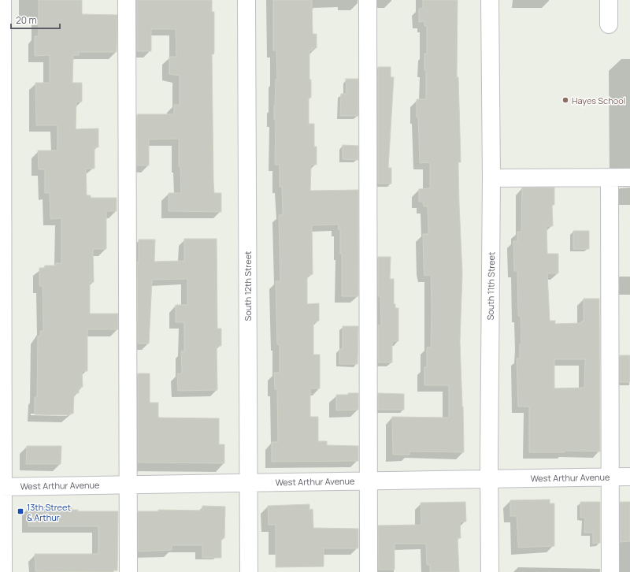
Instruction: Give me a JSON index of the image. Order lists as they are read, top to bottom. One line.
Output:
{"streets":{"street":["South 12th Street","South 11th Street","West Arthur Avenue"]},"crossings":[["South 12th Street","West Arthur Avenue"],["South 11th Street","West Arthur Avenue"]],"places":{"other":["Hayes School"],"transit":["13th Street & Arthur"]},"scale_bar":"20 m"}
